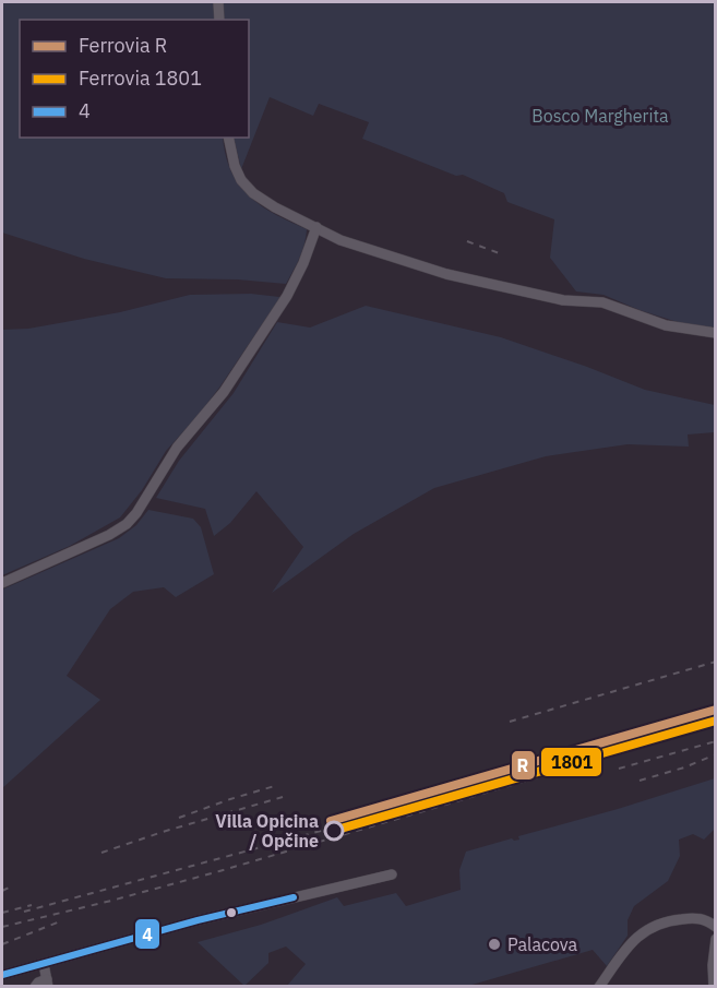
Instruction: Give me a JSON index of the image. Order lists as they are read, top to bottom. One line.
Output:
{"parks":["Bosco Margherita"],"places":["Villa Opicina / Opčine","Palacova"],"lines":["rail line R","rail line 1801","transit line 4"],"legend":["Ferrovia R","Ferrovia 1801","4"]}
